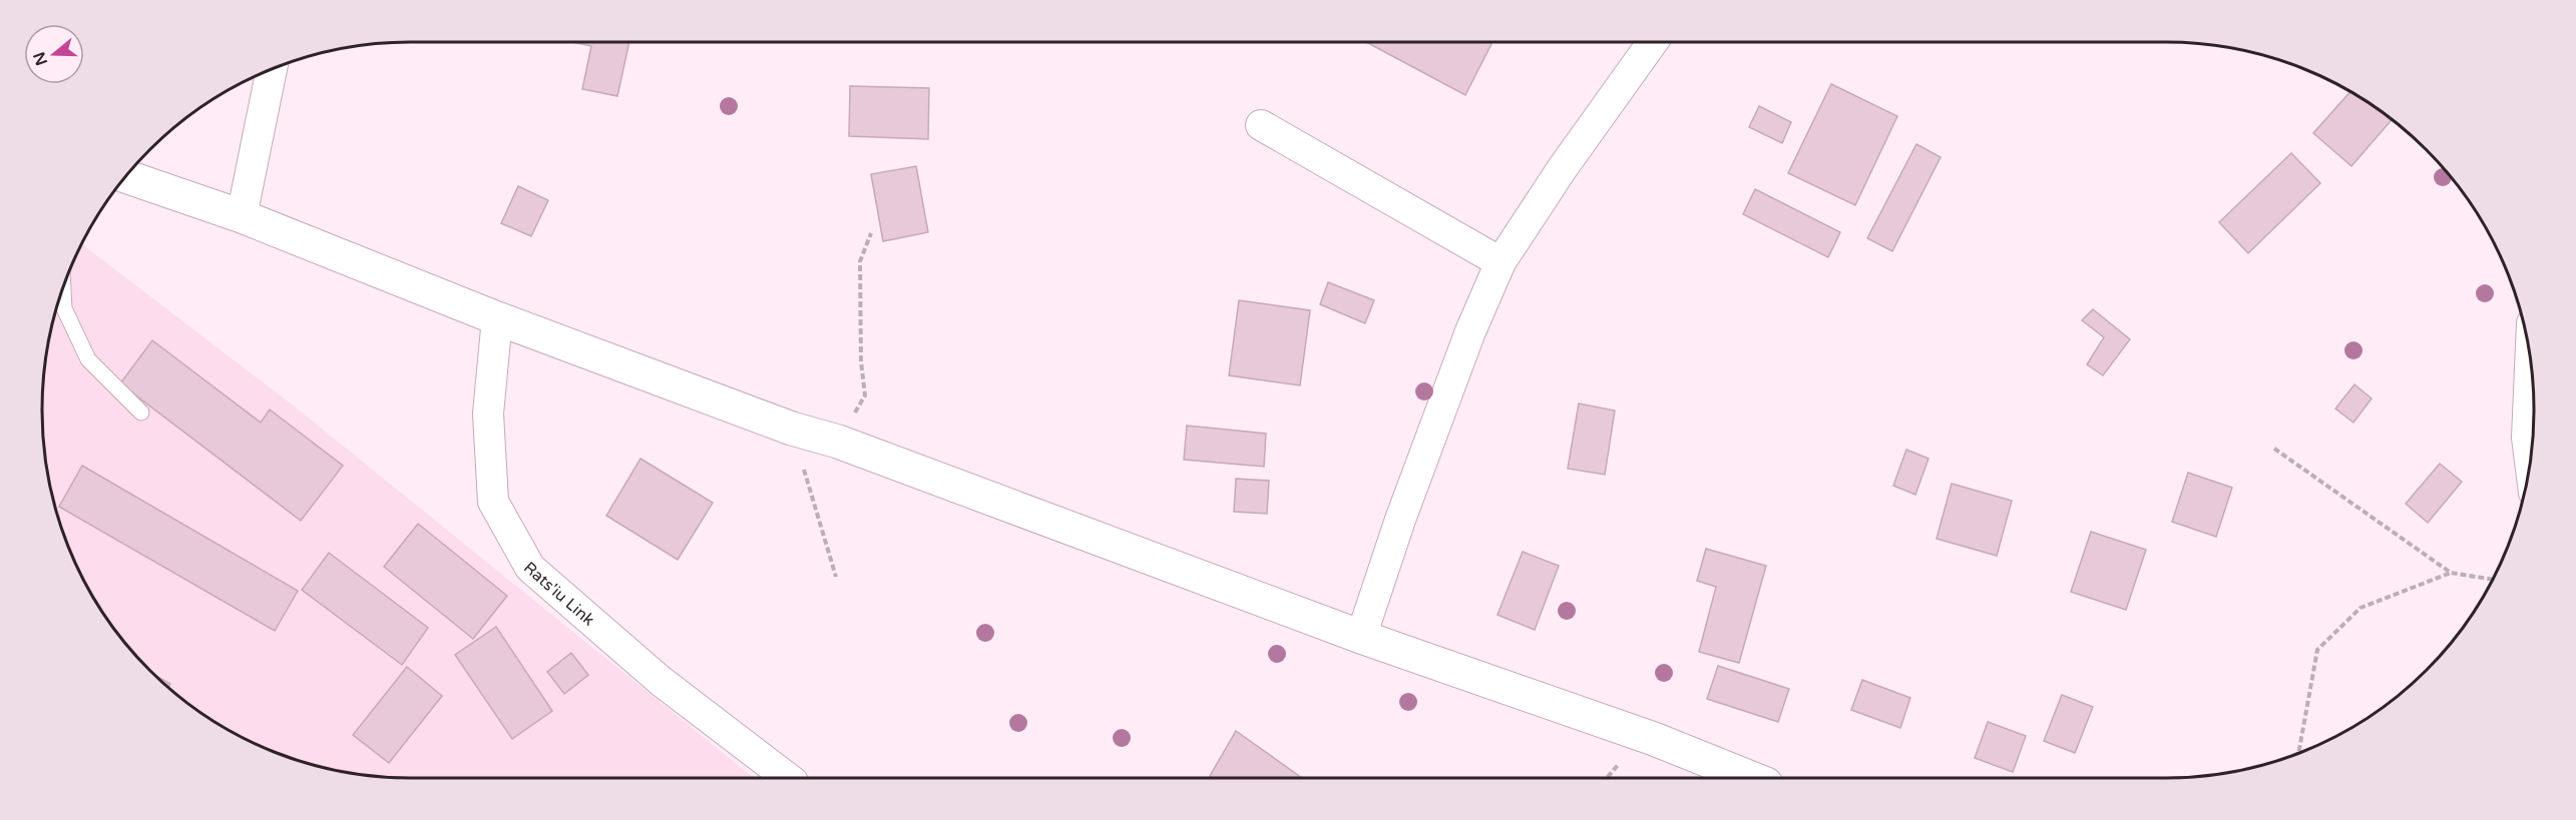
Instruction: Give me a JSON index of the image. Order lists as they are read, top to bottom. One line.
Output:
{"streets":{"street":["Rats'iu Link"]},"north":"left"}
